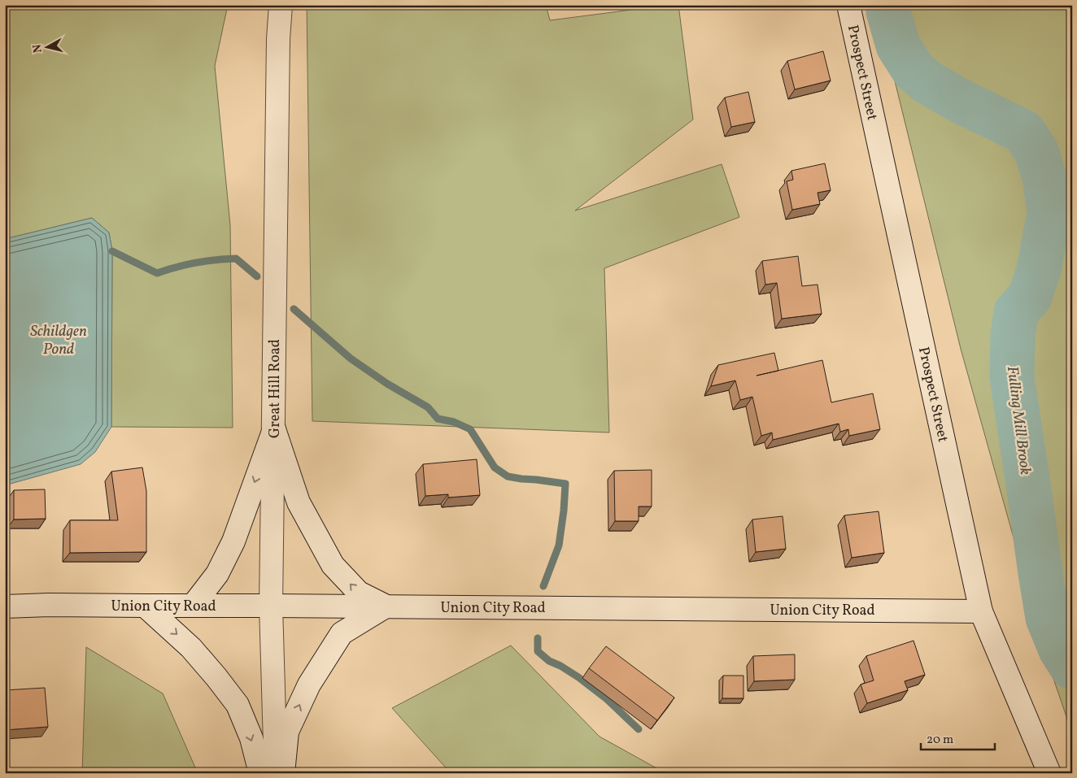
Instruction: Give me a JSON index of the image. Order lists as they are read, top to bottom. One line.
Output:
{"streets":{"main road":["Prospect Street","Great Hill Road","Union City Road"]},"crossings":[["Prospect Street","Union City Road"],["Great Hill Road","Union City Road"]],"water":["Schildgen Pond","Fulling Mill Brook"],"scale_bar":"20 m","north":"left"}
